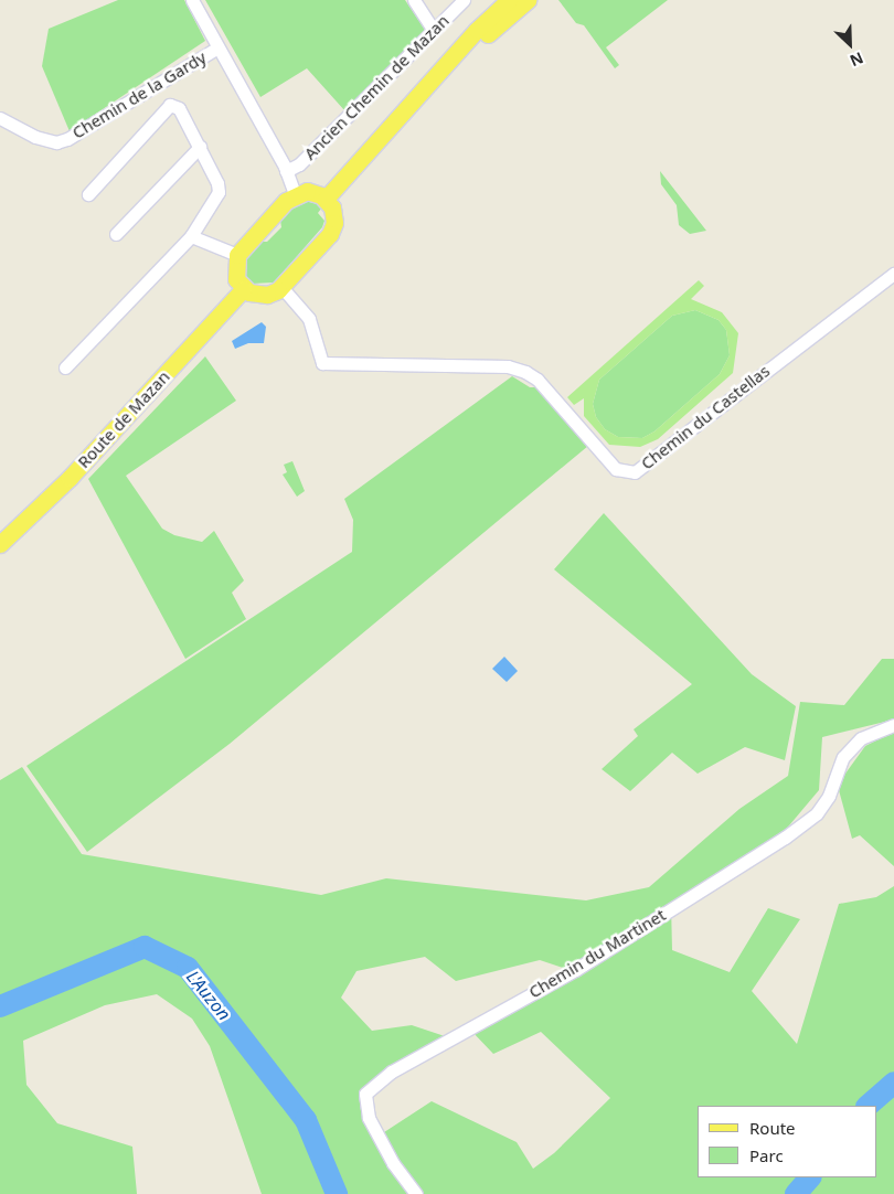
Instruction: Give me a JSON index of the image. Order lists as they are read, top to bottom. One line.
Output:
{"streets":{"main road":["Route de Mazan"],"street":["Ancien Chemin de Mazan","Chemin de la Gardy","Chemin du Castellas","Chemin du Martinet"]},"water":["L'Auzon"],"legend":["Route","Parc"],"north":"bottom right"}
